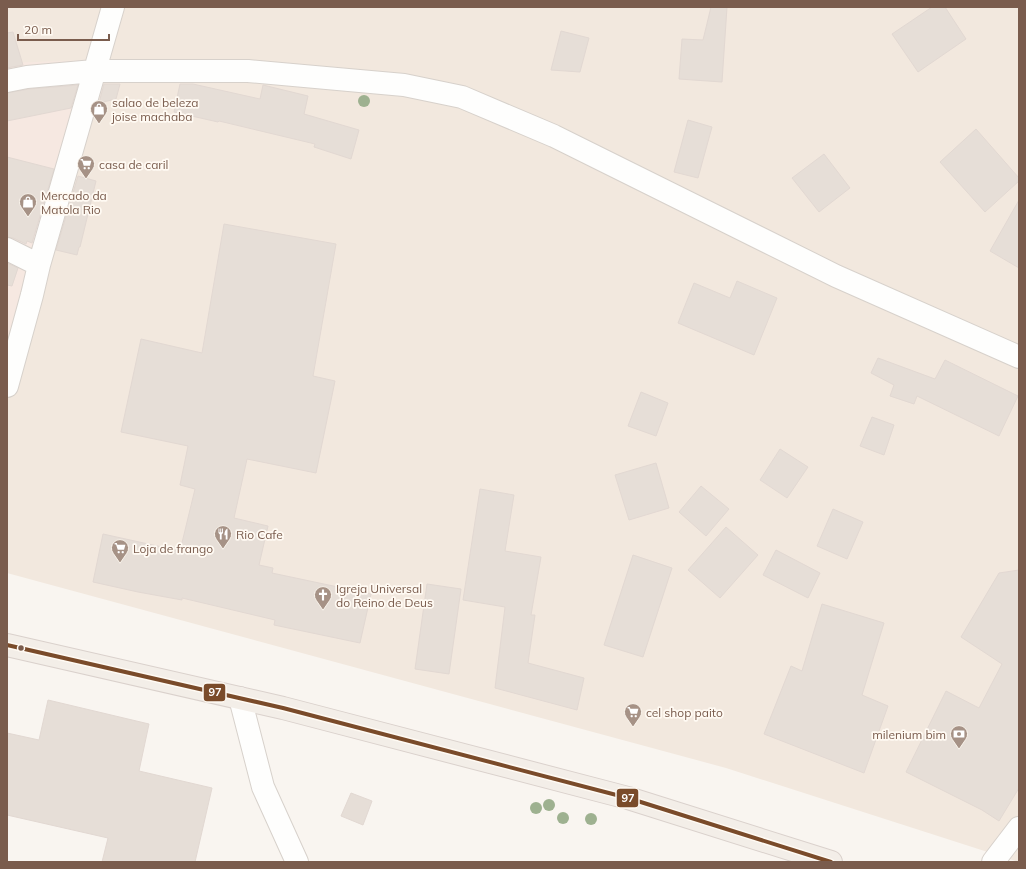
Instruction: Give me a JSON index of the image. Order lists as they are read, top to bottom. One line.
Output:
{"places":{"shop":["salao de beleza joise machaba","Mercado da Matola Rio"],"supermarket":["casa de caril","Loja de frango","cel shop paito"],"restaurant":["Rio Cafe"],"church":["Igreja Universal do Reino de Deus"],"bank":["milenium bim"]},"lines":["transit line 97"],"scale_bar":"20 m"}
